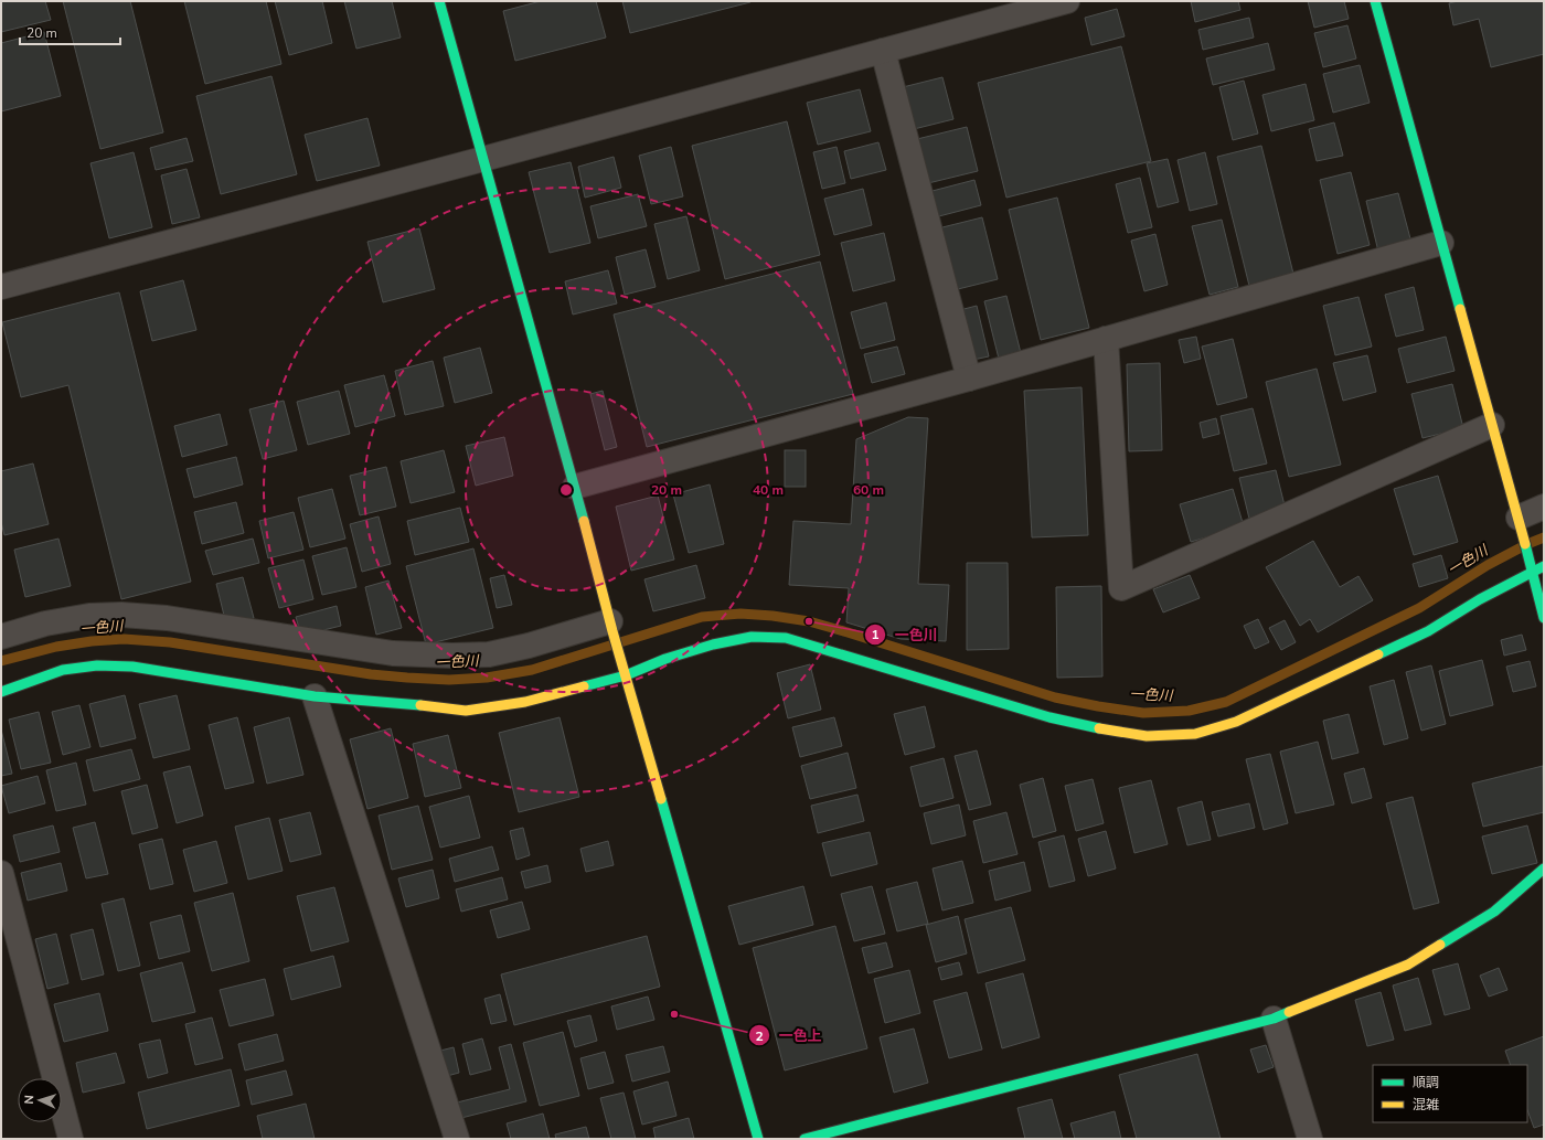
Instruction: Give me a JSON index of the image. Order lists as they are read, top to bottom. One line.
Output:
{"water":["一色川"],"places":["一色川","一色上"],"legend":["順調","混雑"],"scale_bar":"20 m","north":"left","rings":["20 m","40 m","60 m"]}
